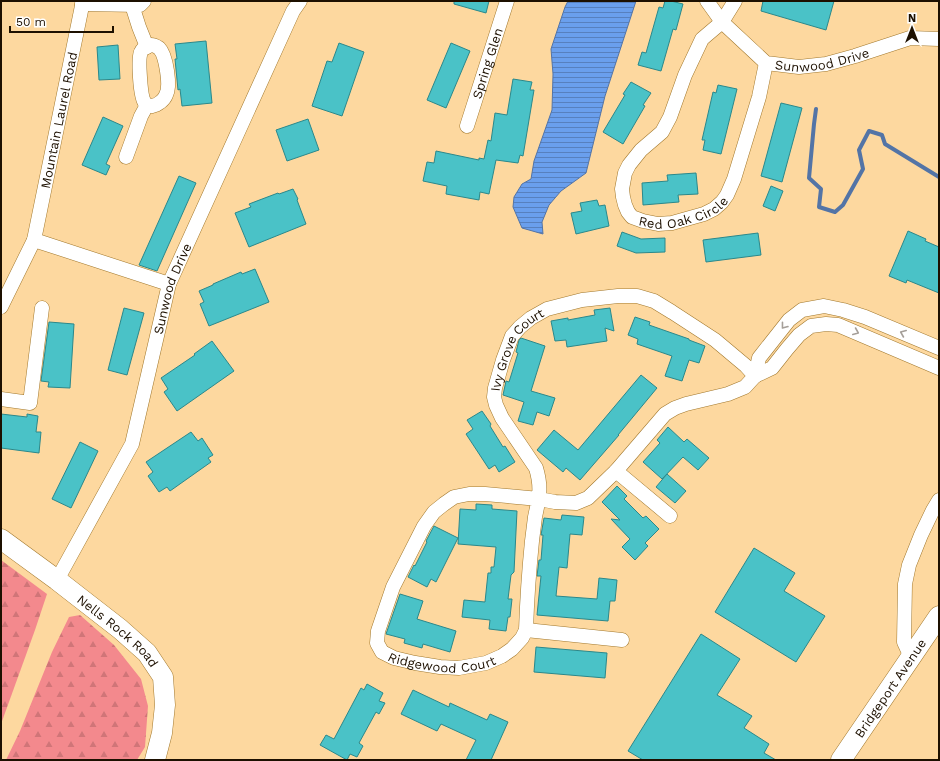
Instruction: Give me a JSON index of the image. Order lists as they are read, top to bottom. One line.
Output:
{"streets":{"main road":["Nells Rock Road","Bridgeport Avenue"],"street":["Sunwood Drive","Spring Glen","Mountain Laurel Road","Red Oak Circle","Ivy Grove Court","Ridgewood Court"]},"crossings":[["Sunwood Drive","Red Oak Circle"],["Sunwood Drive","Nells Rock Road"],["Ivy Grove Court","Ridgewood Court"]],"scale_bar":"50 m","north":"top"}
